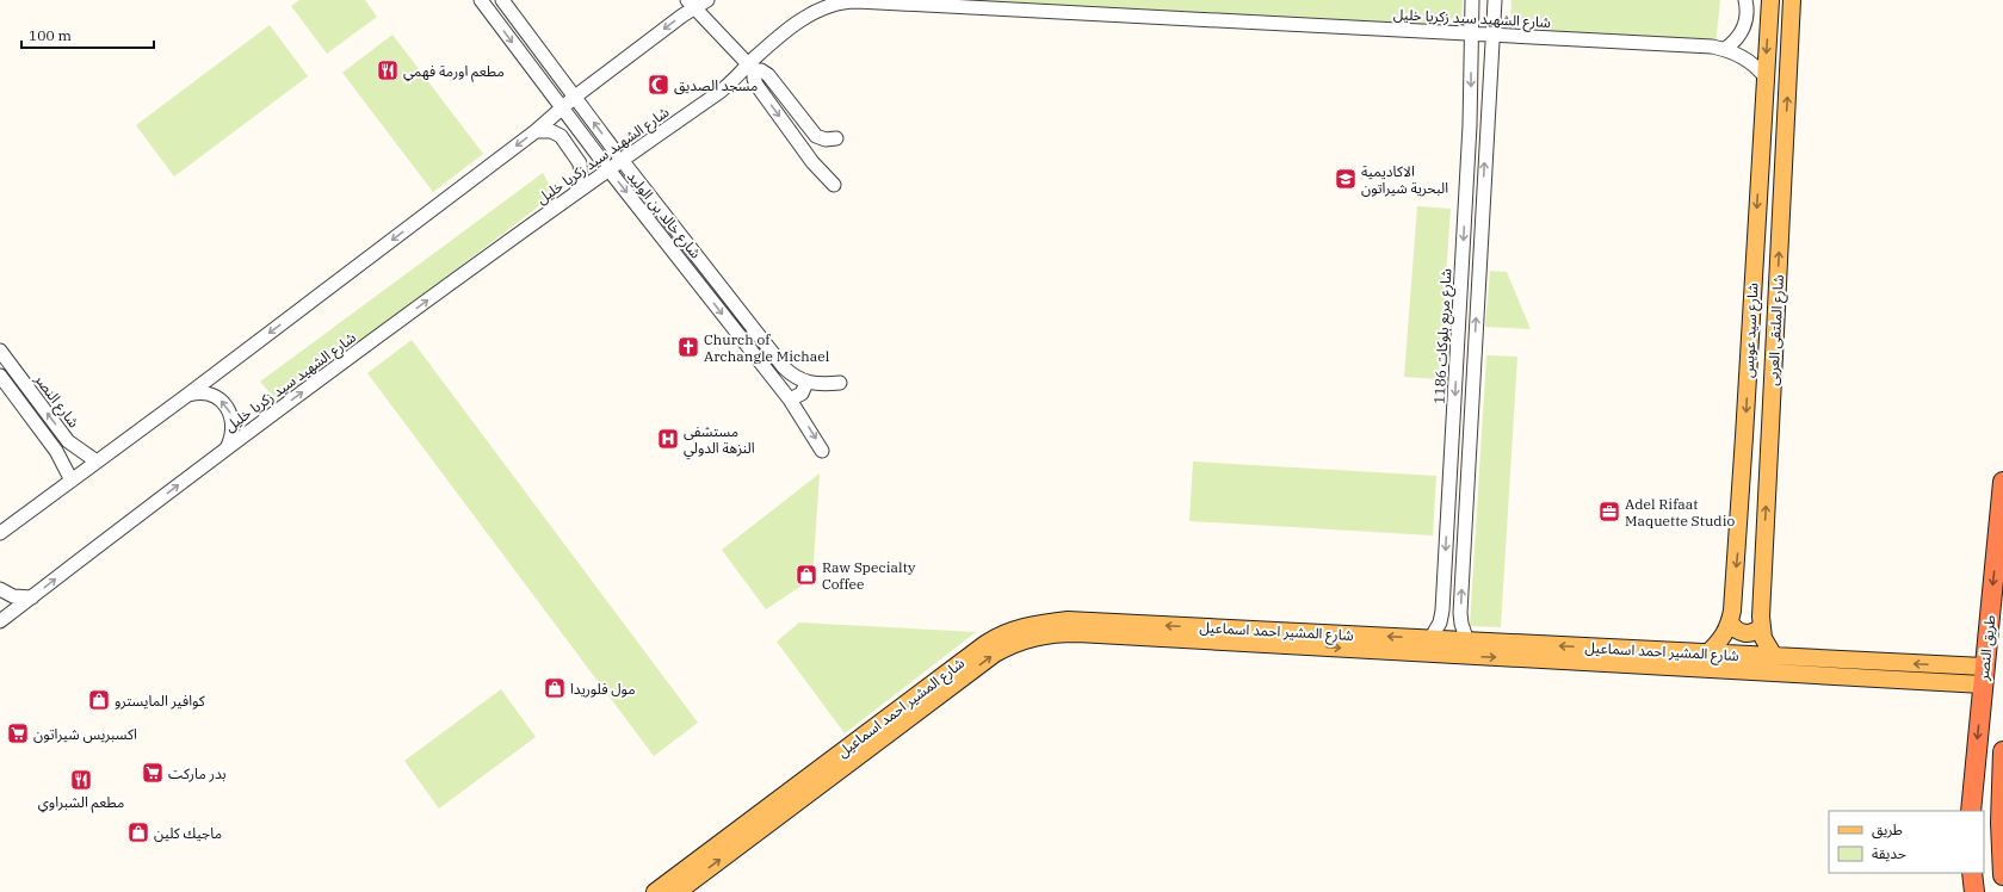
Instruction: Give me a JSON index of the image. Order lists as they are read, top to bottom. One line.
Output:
{"streets":{"highway":["طريق النصر"],"main road":["شارع سيد عويس","شارع الملتقى العربى","شارع المشير احمد اسماعيل"],"street":["شارع الشهيد سيد زكريا خليل","شارع خالد بن الوليد","شارع مربع بلوكات 1186","شارع النصر"]},"crossings":[["شارع الشهيد سيد زكريا خليل","شارع خالد بن الوليد"],["شارع الشهيد سيد زكريا خليل","شارع سيد عويس"],["شارع الشهيد سيد زكريا خليل","شارع مربع بلوكات 1186"],["شارع سيد عويس","شارع المشير احمد اسماعيل"],["شارع الملتقى العربى","شارع المشير احمد اسماعيل"],["شارع مربع بلوكات 1186","شارع المشير احمد اسماعيل"],["شارع المشير احمد اسماعيل","طريق النصر"]],"one_way":["شارع سيد عويس","شارع الملتقى العربى","طريق النصر"],"places":{"restaurant":["مطعم اورمة فهمي","مطعم الشبراوي"],"mosque":["مسجد الصديق"],"school or university":["الاكاديمية البحرية شيراتون"],"church":["Church of Archangle Michael"],"hospital":["مستشفى النزهة الدولي"],"office":["Adel Rifaat Maquette Studio"],"shop":["Raw Specialty Coffee","مول فلوريدا","كوافير المايسترو","ماجيك كلين"],"supermarket":["اكسبريس شيراتون","بدر ماركت"]},"legend":["طريق","حديقة"],"scale_bar":"100 m"}
